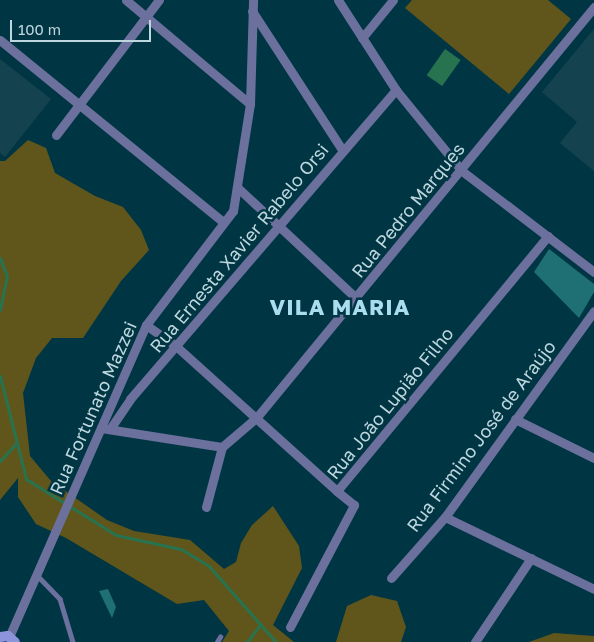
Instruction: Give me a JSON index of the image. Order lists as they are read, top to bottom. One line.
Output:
{"streets":{"street":["Rua Pedro Marques","Rua Ernesta Xavier Rabelo Orsi","Rua João Lupião Filho","Rua Fortunato Mazzei","Rua Firmino José de Araújo"]},"crossings":[["Rua Ernesta Xavier Rabelo Orsi","Rua Fortunato Mazzei"]],"districts":["VILA MARIA"],"scale_bar":"100 m"}
